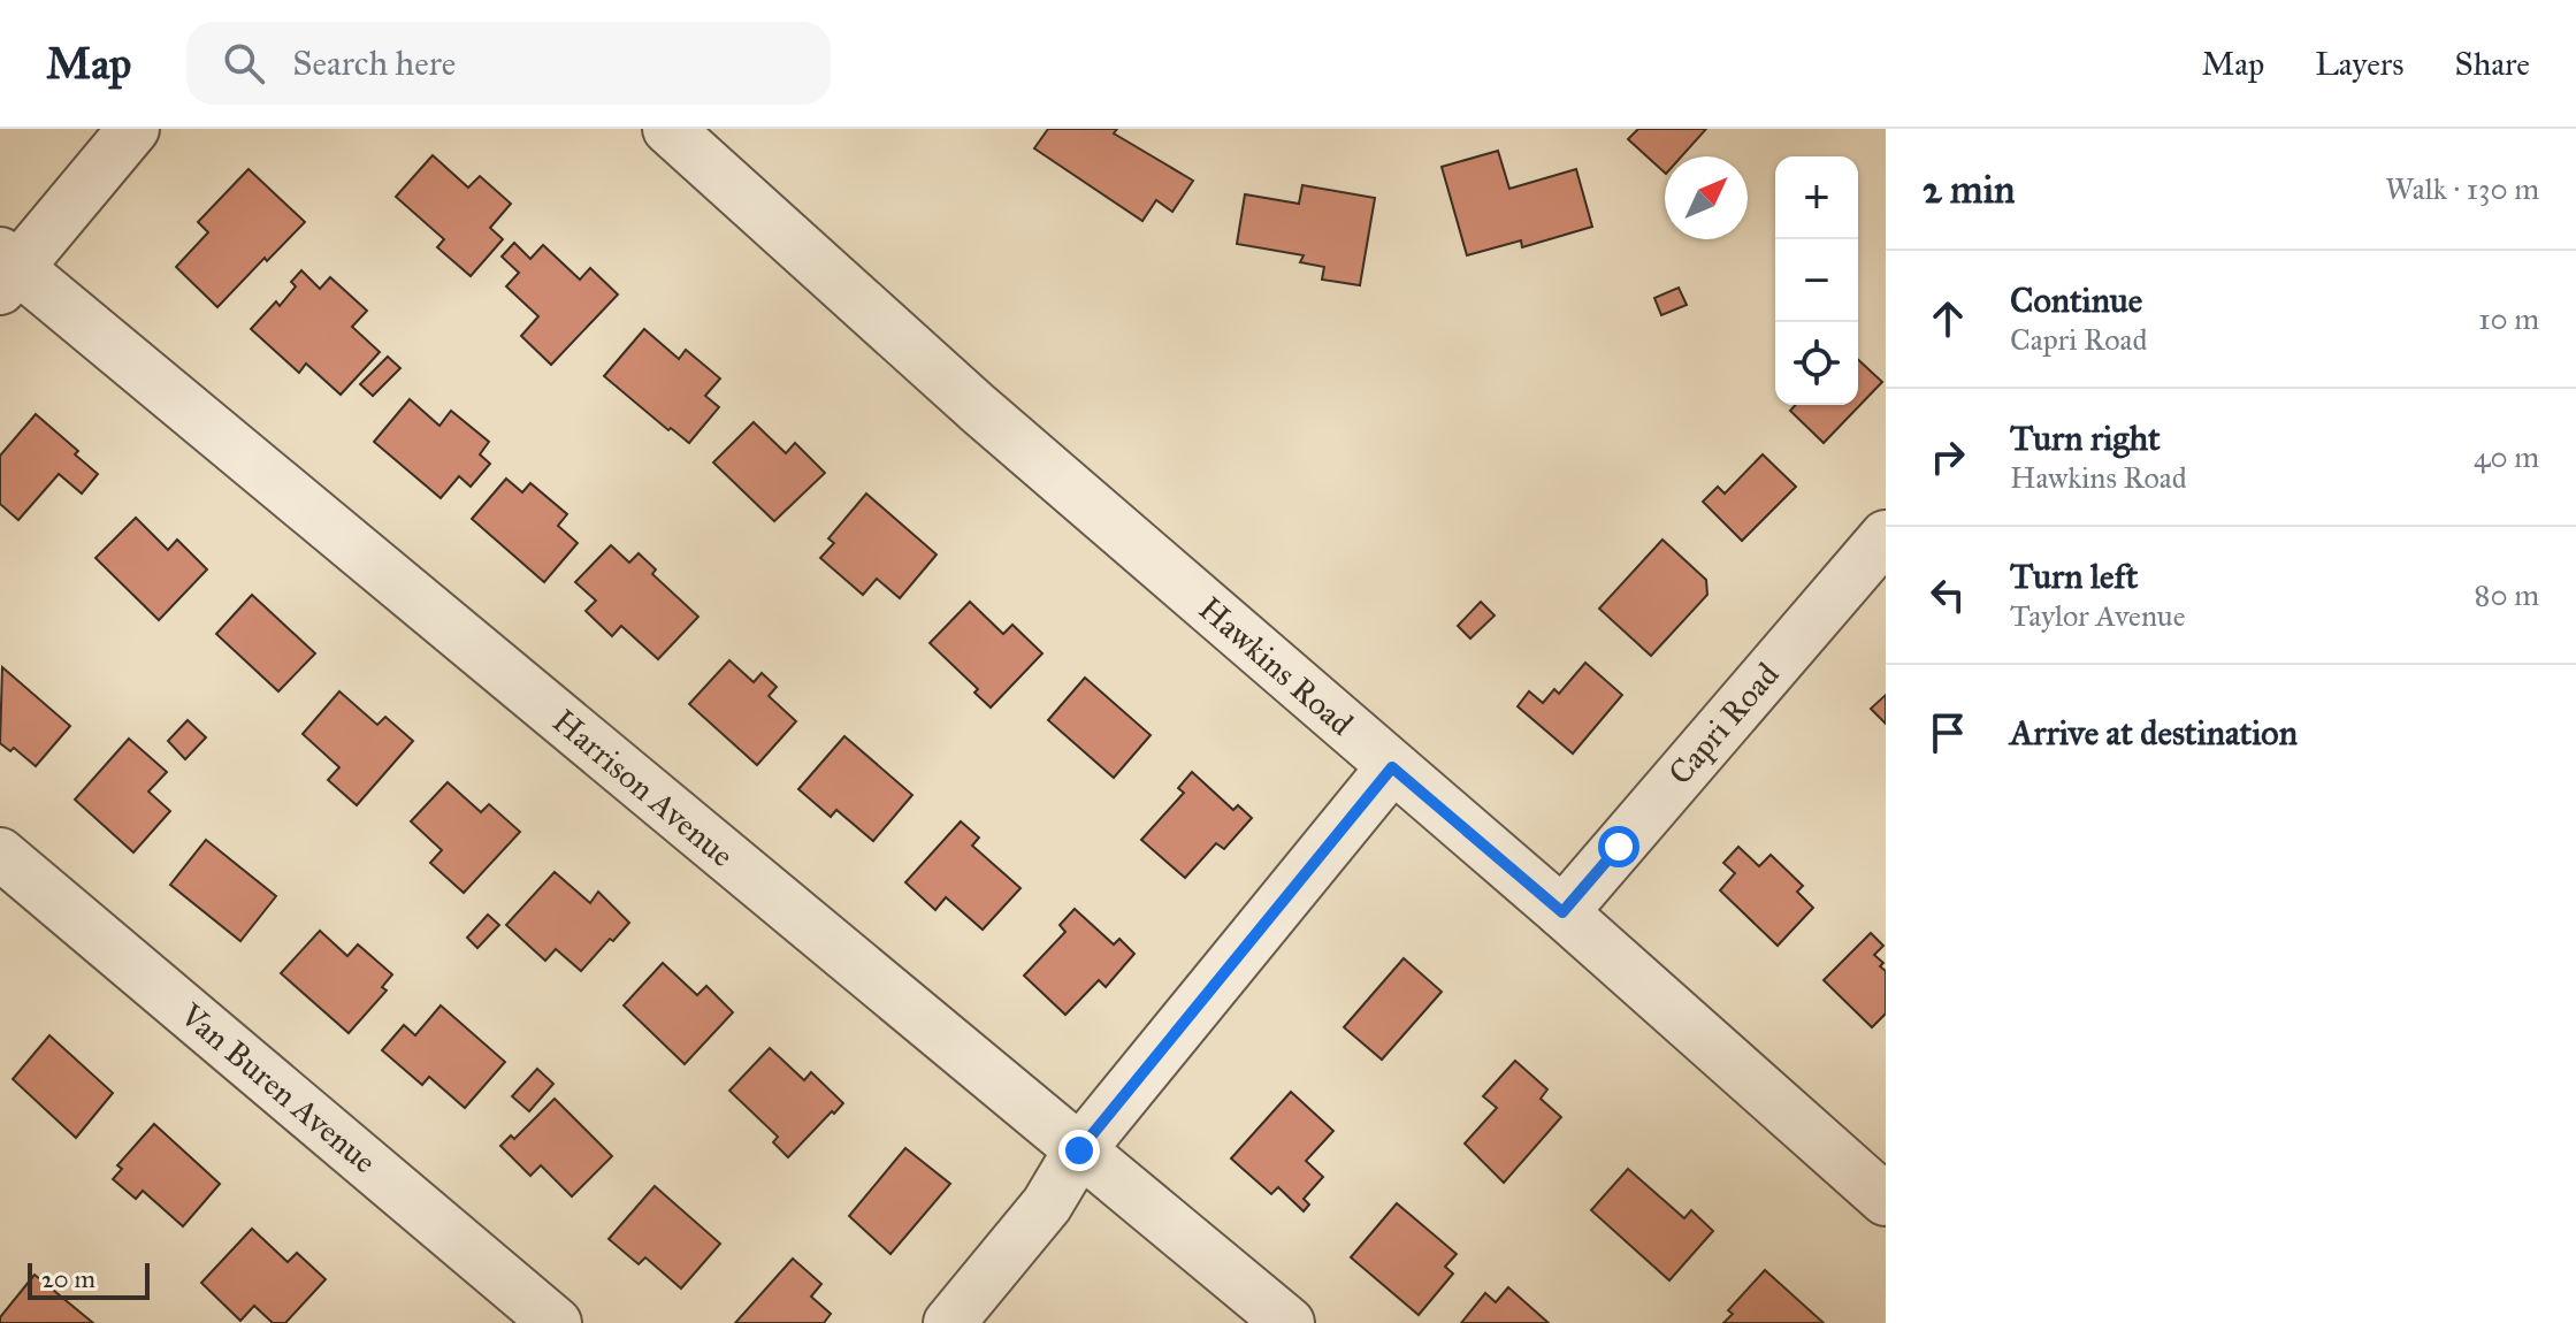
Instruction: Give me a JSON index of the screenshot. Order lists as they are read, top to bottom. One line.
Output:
{"streets":{"street":["Hawkins Road","Capri Road","Harrison Avenue","Van Buren Avenue"]},"crossings":[["Hawkins Road","Capri Road"]],"scale_bar":"20 m","north":"top right","page":{"header":"Map","search":"Search here","nav":["Map","Layers","Share"],"heading":["2 min","Walk · 130 m"],"map_buttons":["+","−"],"list":[["Continue","Capri Road","10 m"],["Turn right","Hawkins Road","40 m"],["Turn left","Taylor Avenue","80 m"],"Arrive at destination"],"scale":"20 m"}}
